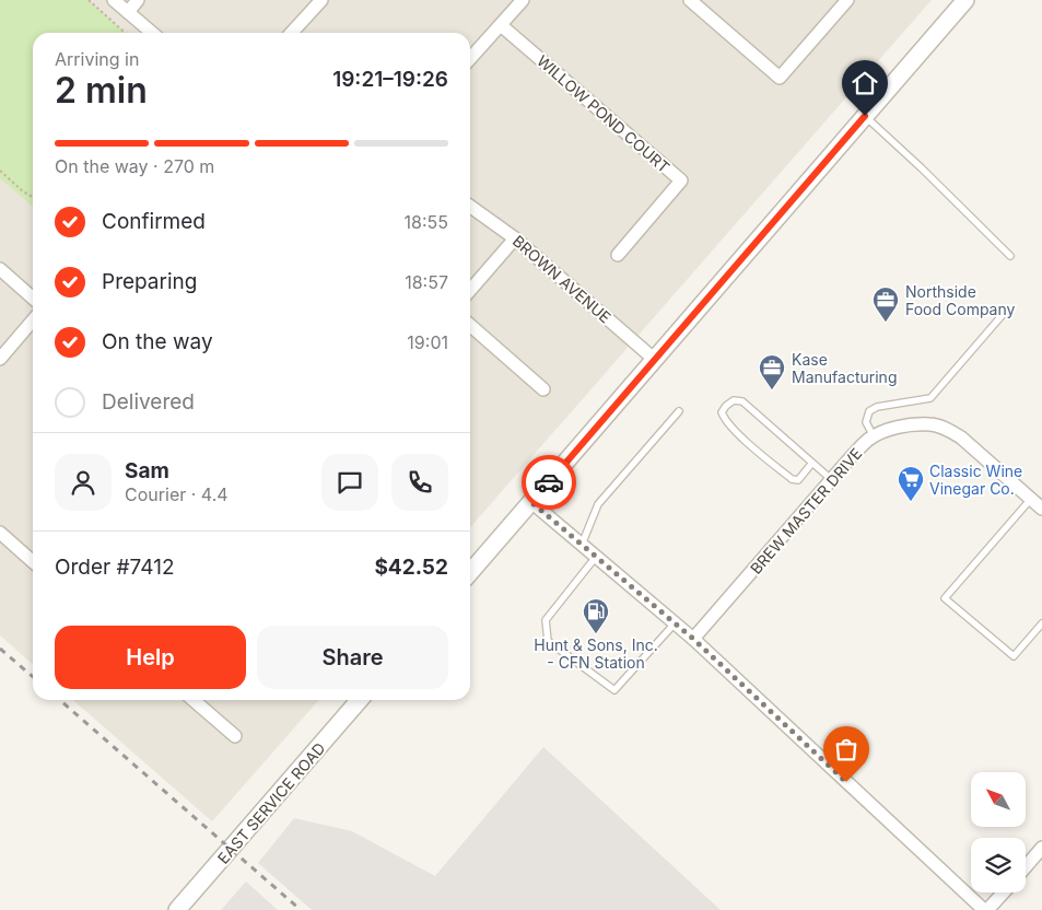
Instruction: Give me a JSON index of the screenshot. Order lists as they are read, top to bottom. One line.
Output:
{"streets":{"street":["WILLOW POND COURT","BROWN AVENUE","BREW MASTER DRIVE","EAST SERVICE ROAD"]},"places":{"office":["Northside Food Company","Kase Manufacturing"],"supermarket":["Classic Wine Vinegar Co."],"fuel station":["Hunt & Sons, Inc. - CFN Station"]},"north":"top left","page":{"heading":["2 min","Arriving in","19:21–19:26"],"panel":["Sam","Courier · 4.4","Order #7412","$42.52"],"bar":"On the way · 270 m","list":[["Confirmed","18:55"],["Preparing","18:57"],["On the way","19:01"],"Delivered"],"buttons":["Help","Share"]}}
